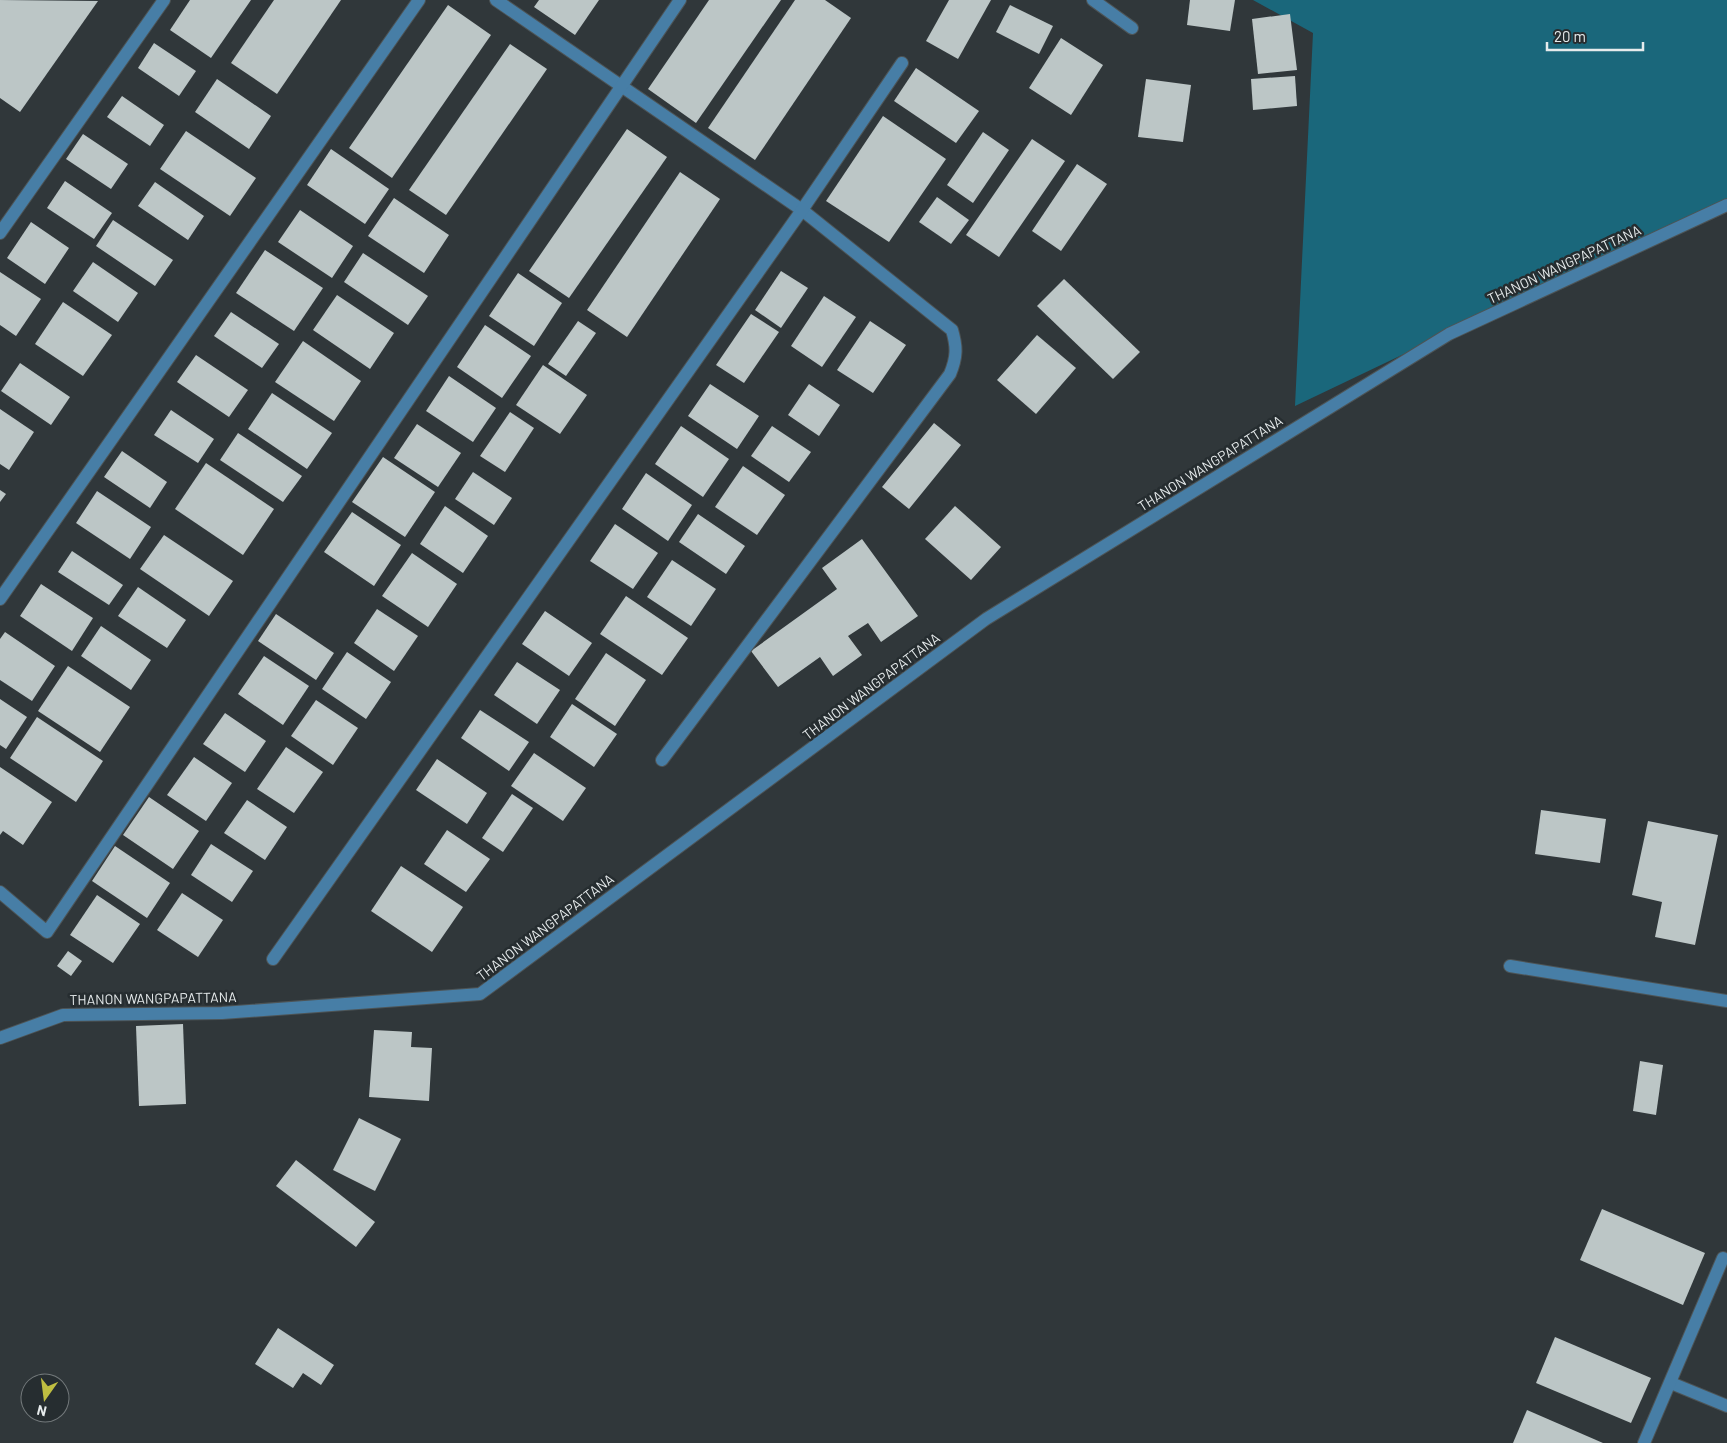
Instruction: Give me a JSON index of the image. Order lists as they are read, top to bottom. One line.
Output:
{"streets":{"street":["THANON WANGPAPATTANA"]},"scale_bar":"20 m","north":"bottom"}
